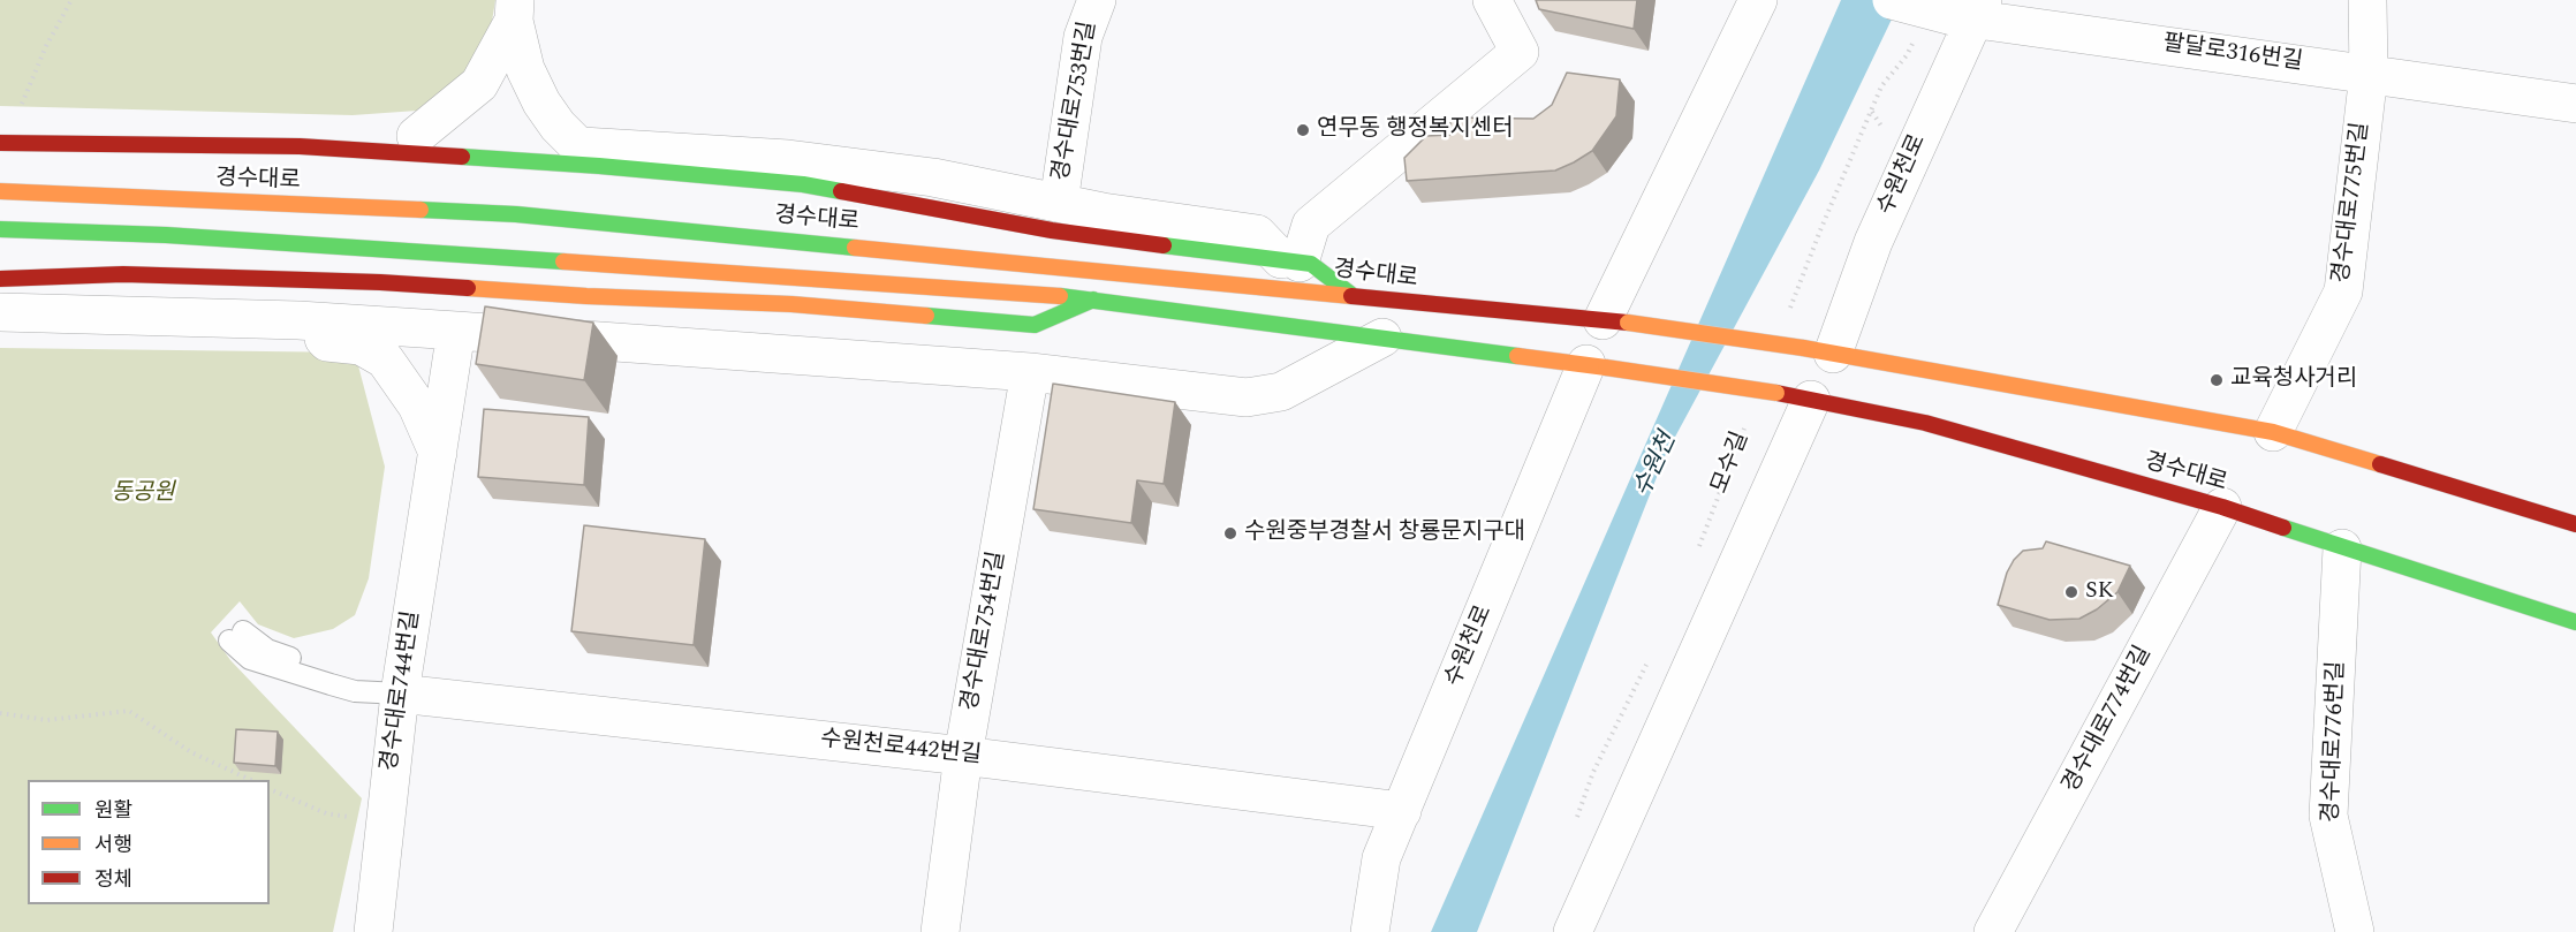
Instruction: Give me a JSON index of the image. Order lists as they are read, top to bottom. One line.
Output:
{"streets":{"main road":["경수대로"],"street":["팔달로316번길","경수대로753번길","수원천로","경수대로775번길","경수대로754번길","경수대로744번길","경수대로774번길","경수대로776번길","수원천로442번길"],"path":["모수길"]},"crossings":[["팔달로316번길","수원천로"],["팔달로316번길","경수대로775번길"],["수원천로","경수대로"],["수원천로","수원천로442번길"],["경수대로","경수대로774번길"],["경수대로","경수대로776번길"],["경수대로754번길","수원천로442번길"],["경수대로744번길","수원천로442번길"]],"water":["수원천"],"parks":["동공원"],"places":["연무동 행정복지센터","교육청사거리","수원중부경찰서 창룡문지구대","SK"],"legend":["원활","서행","정체"]}
